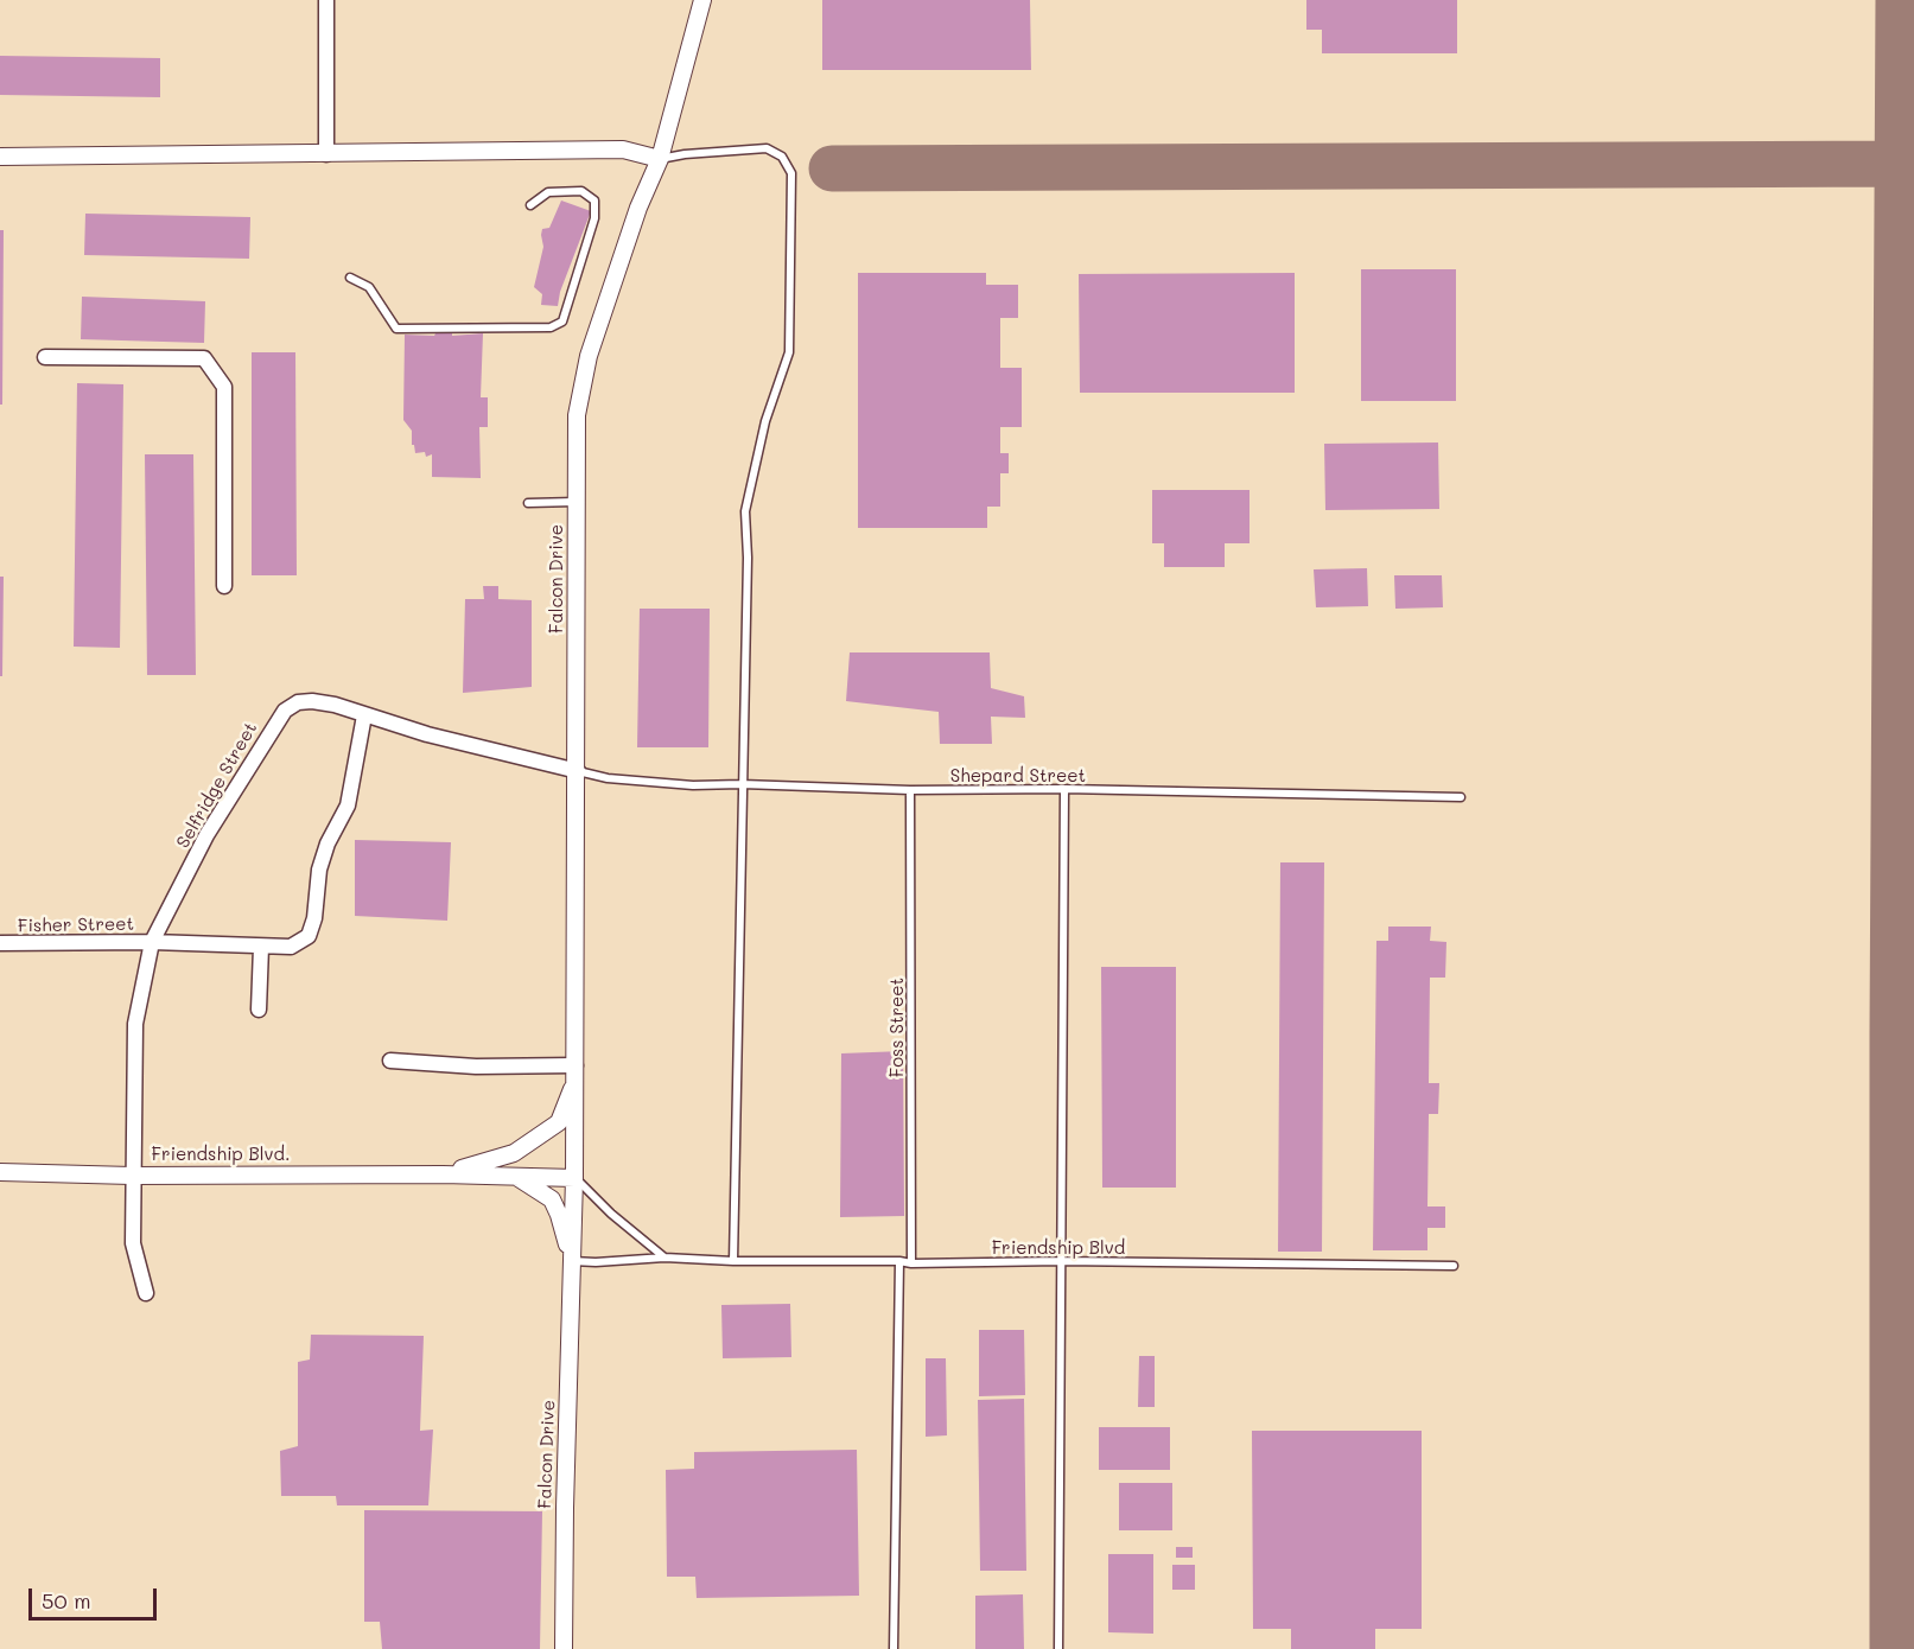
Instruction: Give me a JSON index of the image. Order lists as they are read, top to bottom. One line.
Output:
{"streets":{"street":["Falcon Drive","Selfridge Street","Fisher Street","Friendship Blvd."],"lane":["Shepard Street","Foss Street","Friendship Blvd"]},"crossings":[["Falcon Drive","Shepard Street"],["Falcon Drive","Selfridge Street"],["Falcon Drive","Friendship Blvd."],["Falcon Drive","Friendship Blvd"],["Shepard Street","Selfridge Street"],["Shepard Street","Foss Street"],["Selfridge Street","Fisher Street"],["Selfridge Street","Friendship Blvd."],["Foss Street","Friendship Blvd"]],"scale_bar":"50 m"}
